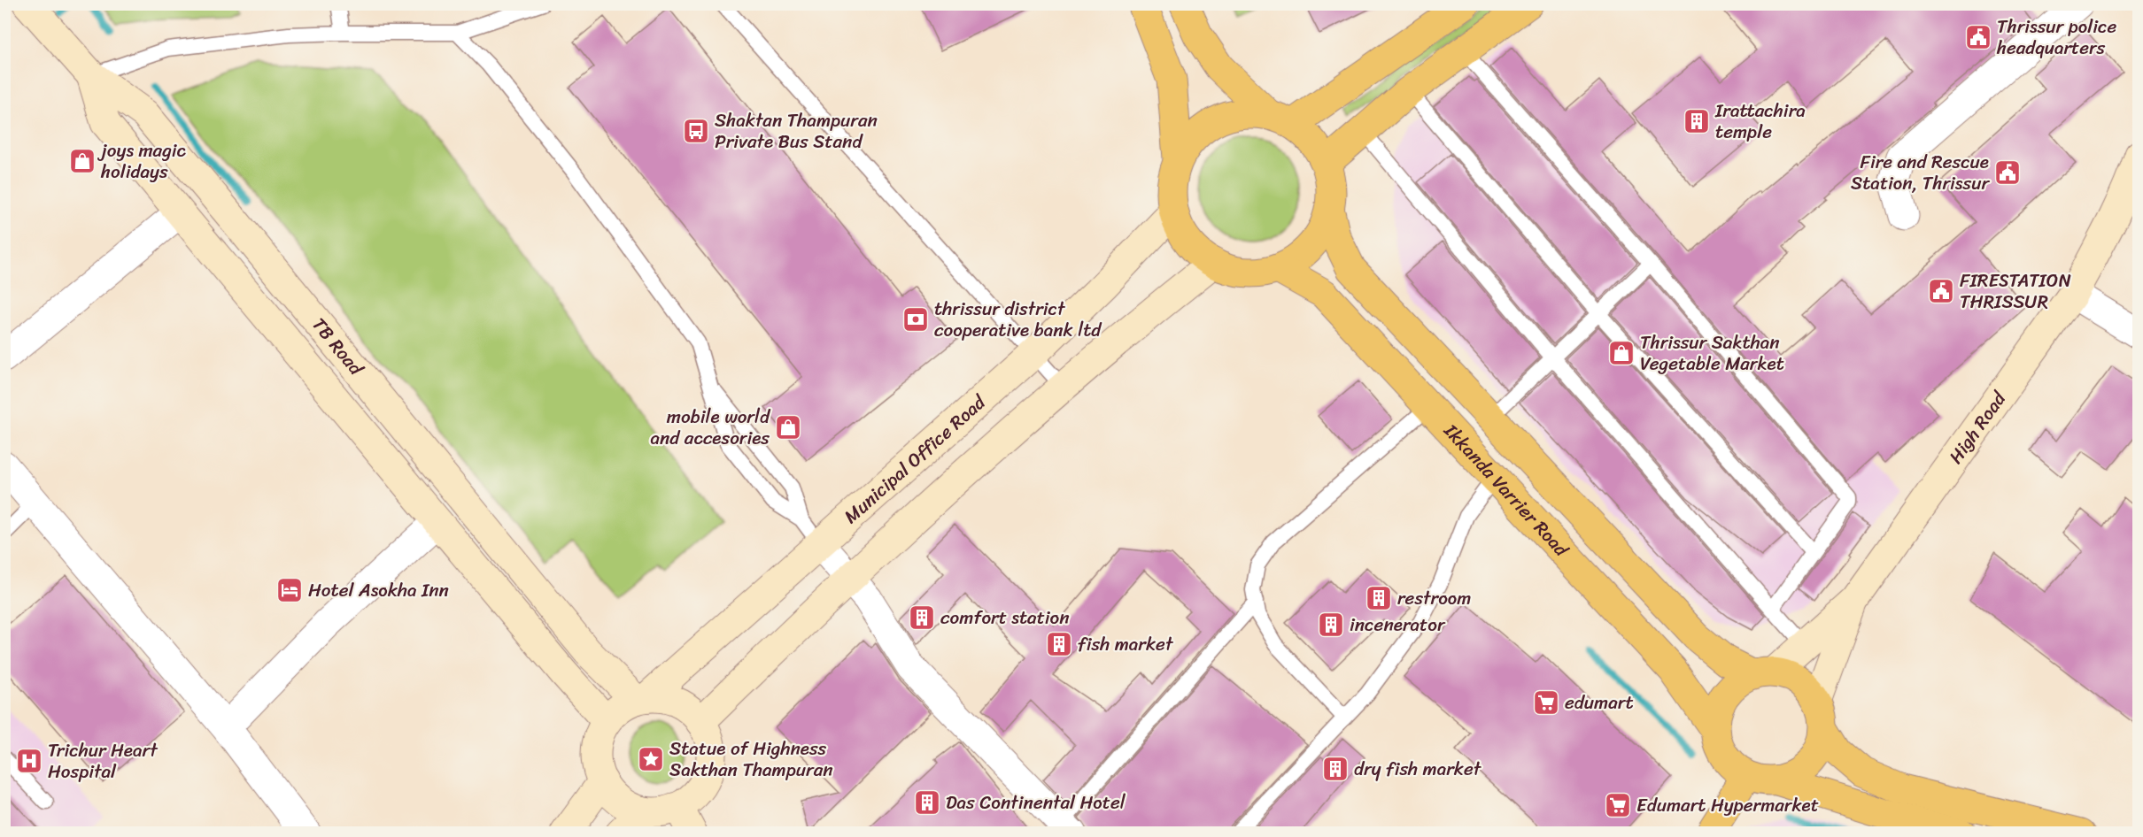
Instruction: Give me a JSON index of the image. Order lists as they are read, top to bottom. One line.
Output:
{"streets":{"main road":["TB Road","High Road","Municipal Office Road","Ikkanda Varrier Road"]},"crossings":[["TB Road","Municipal Office Road"],["High Road","Ikkanda Varrier Road"],["Municipal Office Road","Ikkanda Varrier Road"]],"places":{"public building":["Thrissur police headquarters","Fire and Rescue Station, Thrissur","FIRESTATION THRISSUR"],"building":["Irattachira temple","restroom","comfort station","incenerator","fish market","dry fish market","Das Continental Hotel"],"bus stop":["Shaktan Thampuran Private Bus Stand"],"shop":["joys magic holidays","Thrissur Sakthan Vegetable Market","mobile world and accesories"],"bank":["thrissur district cooperative bank ltd"],"hotel":["Hotel Asokha Inn"],"supermarket":["edumart","Edumart Hypermarket"],"place":["Statue of Highness Sakthan Thampuran"],"hospital":["Trichur Heart Hospital"]}}
